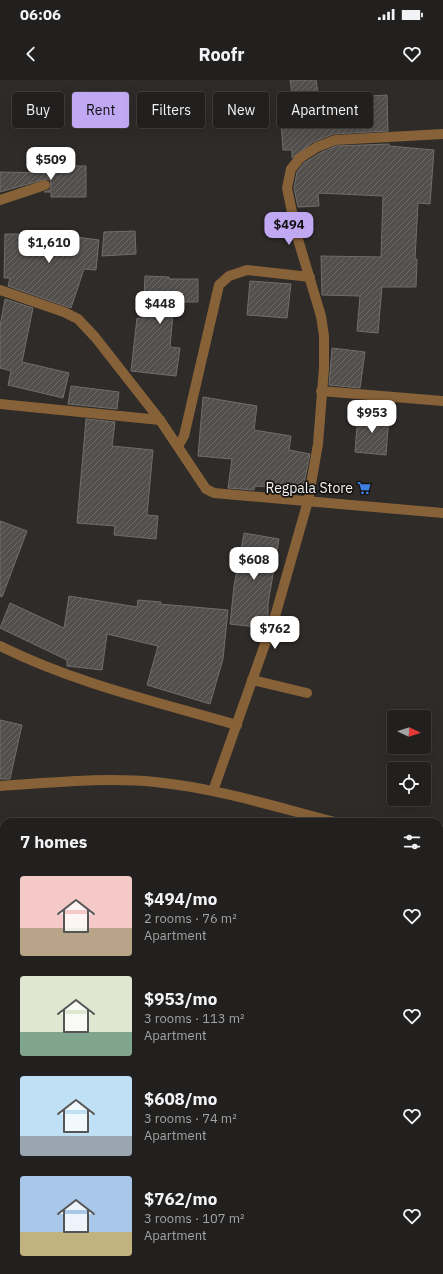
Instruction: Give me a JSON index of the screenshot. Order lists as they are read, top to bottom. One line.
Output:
{"places":{"supermarket":["Regpala Store"]},"north":"right","page":{"status":"06:06","header":"Roofr","chip":["Buy","Rent","Filters","New","Apartment"],"price":["$509","$494","$1,610","$448","$953","$608","$762"],"heading":"7 homes","list":[{"name":"$494/mo","note":"2 rooms · 76 m² · Apartment"},{"name":"$953/mo","note":"3 rooms · 113 m² · Apartment"},{"name":"$608/mo","note":"3 rooms · 74 m² · Apartment"},{"name":"$762/mo","note":"3 rooms · 107 m² · Apartment"}]}}
